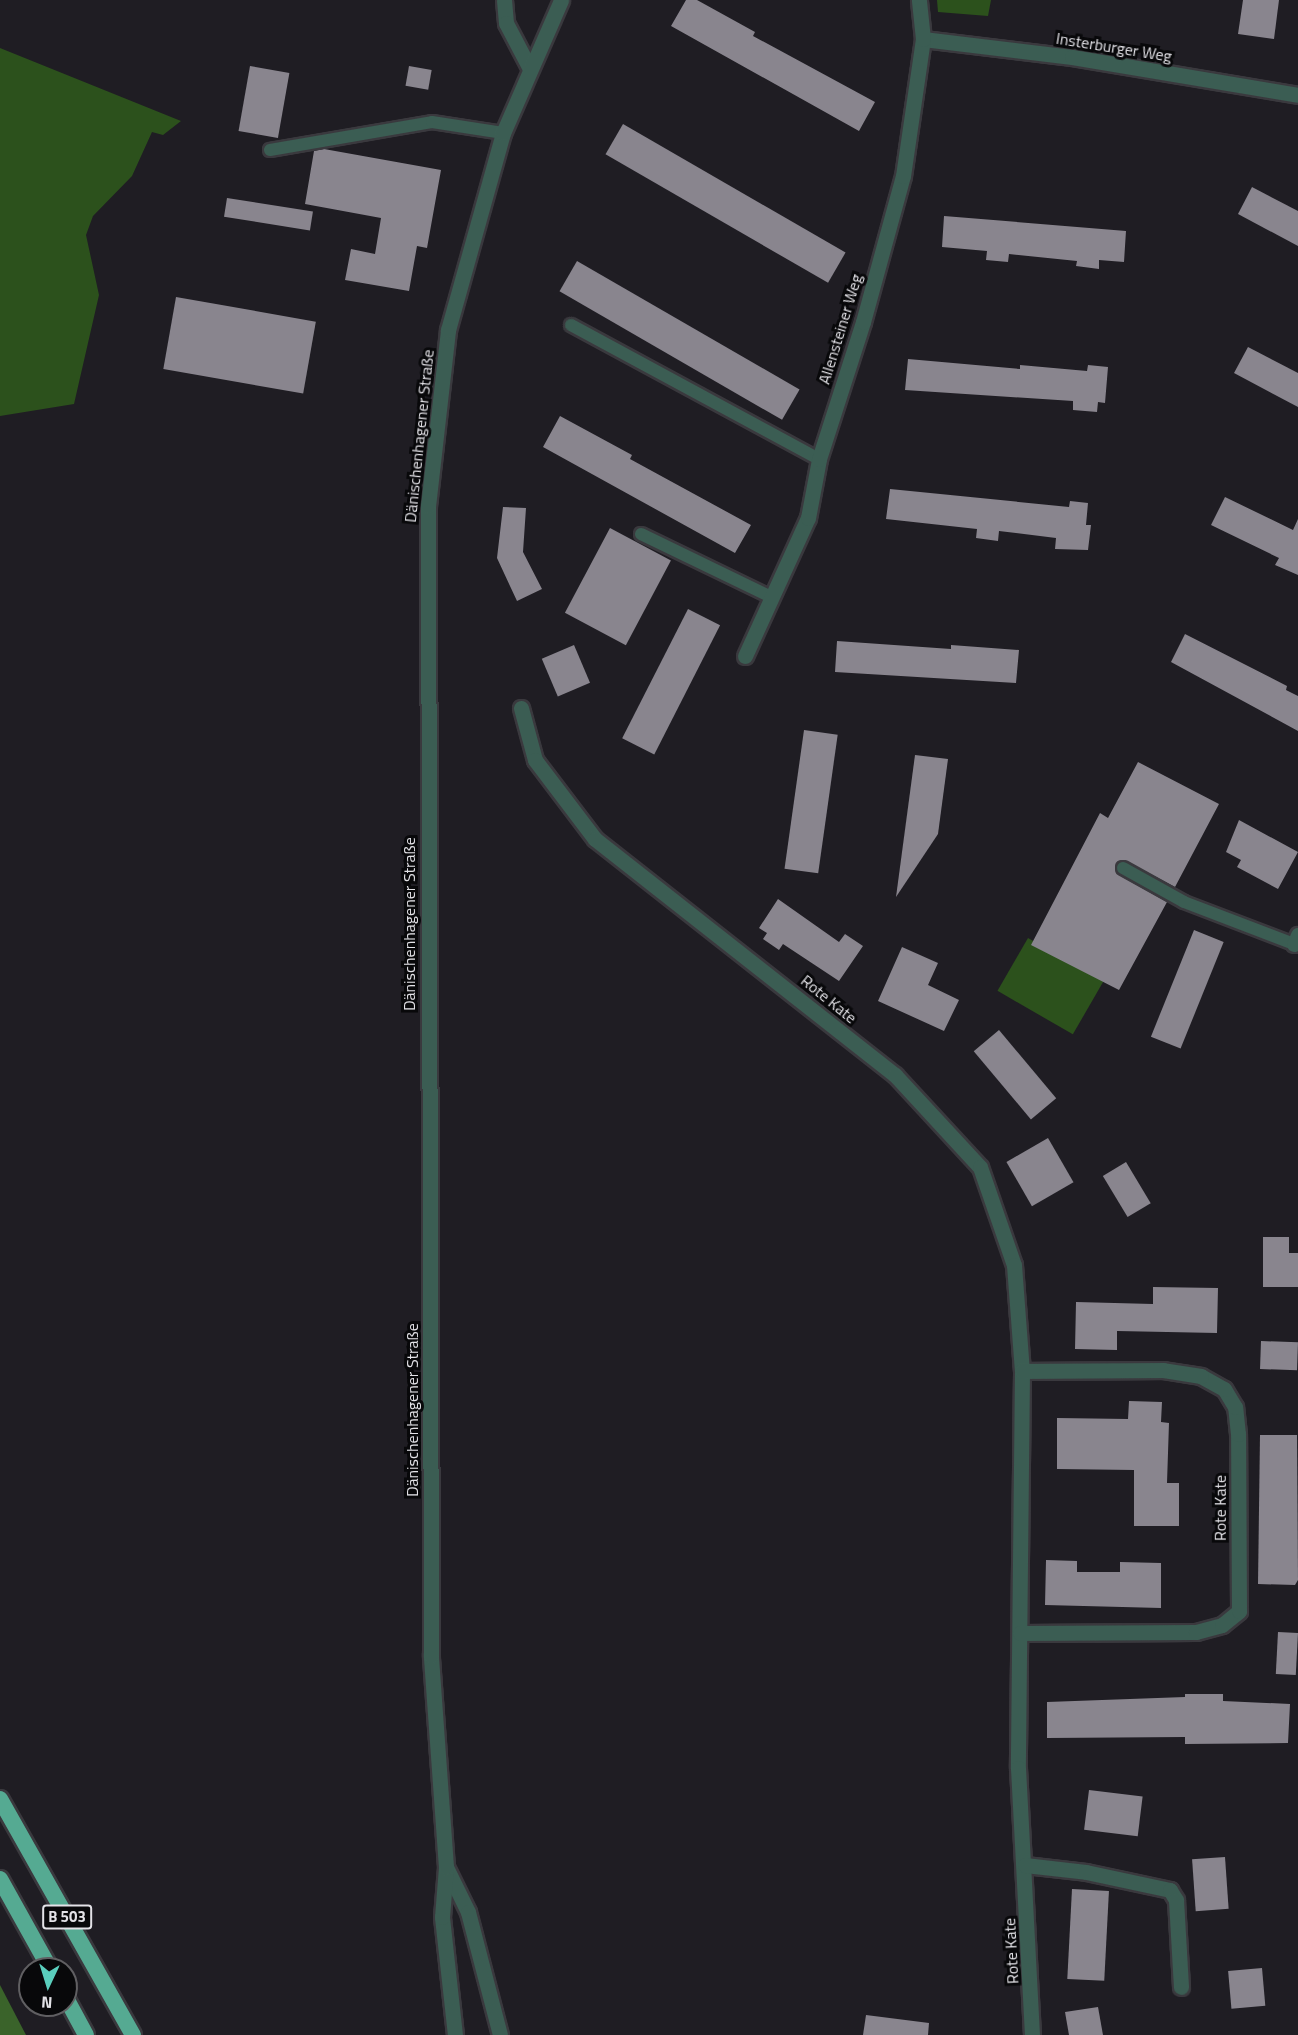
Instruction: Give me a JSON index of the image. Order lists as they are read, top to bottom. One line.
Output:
{"streets":{"highway":["B 503"],"street":["Insterburger Weg","Allensteiner Weg","Dänischenhagener Straße","Rote Kate"]},"crossings":[["Insterburger Weg","Allensteiner Weg"]],"north":"bottom"}
